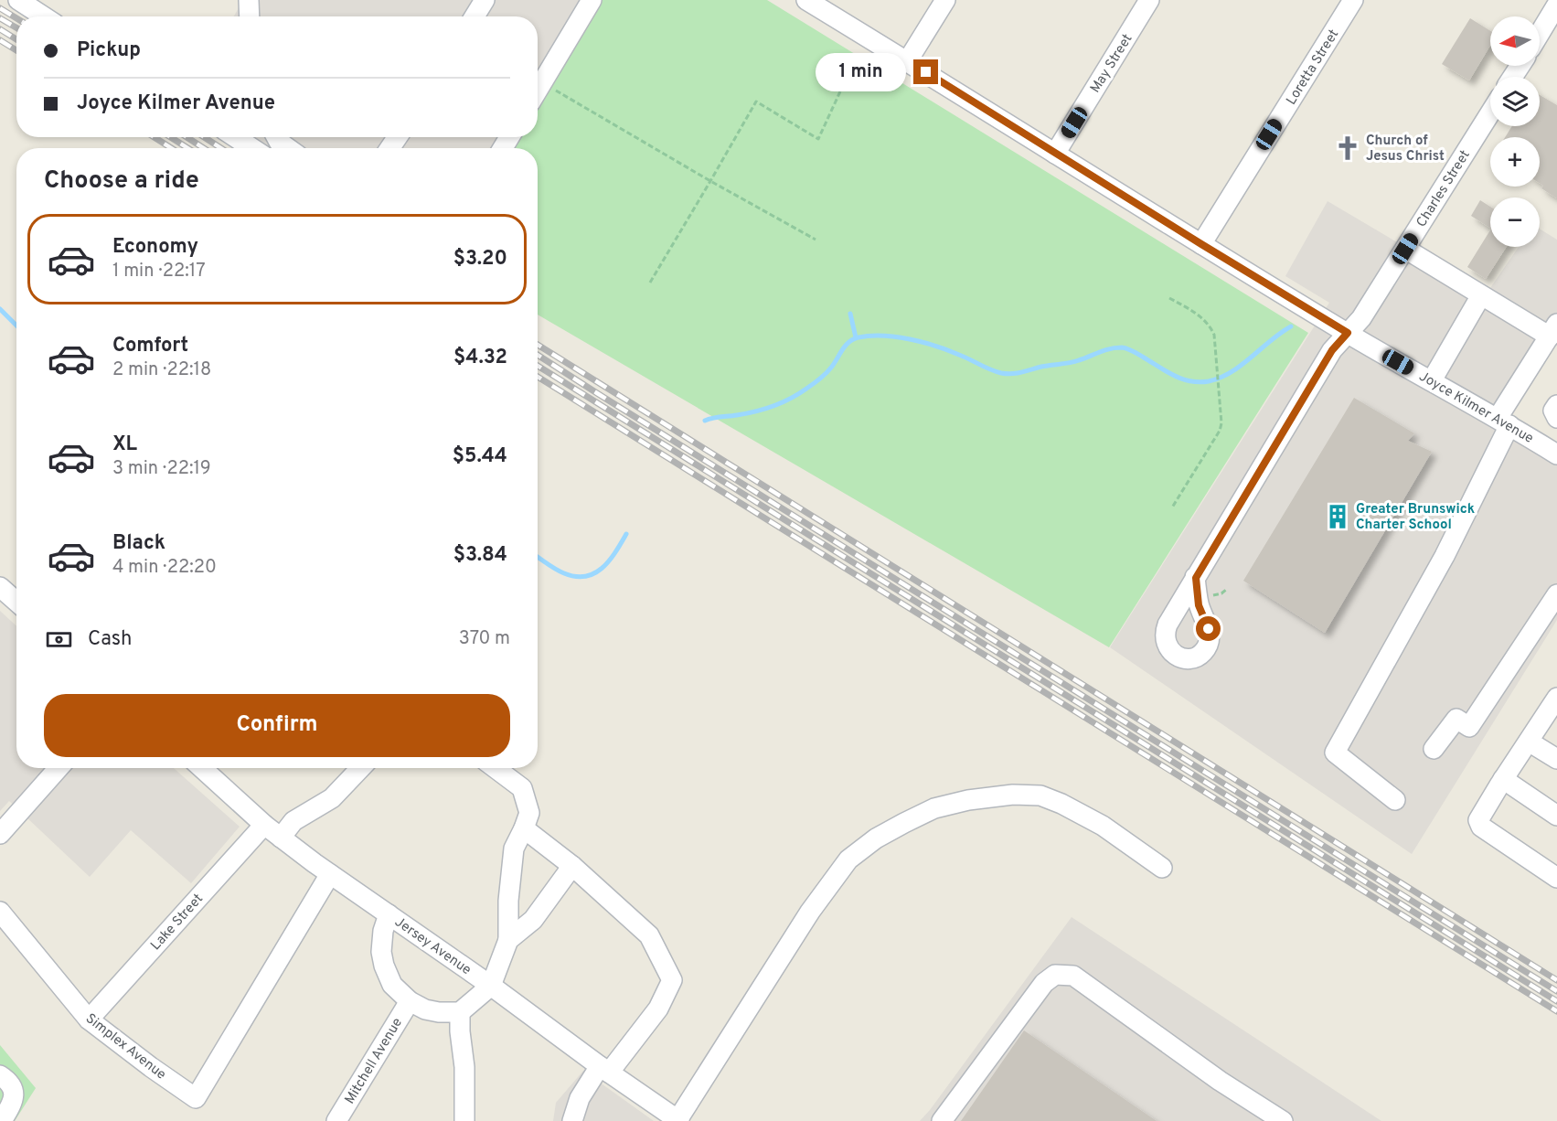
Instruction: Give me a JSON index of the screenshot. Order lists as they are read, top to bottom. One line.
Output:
{"streets":{"street":["May Street","Loretta Street","Charles Street","Joyce Kilmer Avenue","Lake Street","Jersey Avenue","Simplex Avenue","Mitchell Avenue"]},"crossings":[["May Street","Joyce Kilmer Avenue"],["Loretta Street","Joyce Kilmer Avenue"],["Charles Street","Joyce Kilmer Avenue"],["Lake Street","Jersey Avenue"],["Lake Street","Simplex Avenue"],["Jersey Avenue","Simplex Avenue"]],"places":{"church":["Church of Jesus Christ"],"building":["Greater Brunswick Charter School"]},"north":"left","page":{"map_buttons":["+","−"],"banner":["Pickup","Joyce Kilmer Avenue"],"bubble":"1 min","heading":"Choose a ride","list":[{"name":"Economy","note":"1 min · 22:17","value":"$3.20"},{"name":"Comfort","note":"2 min · 22:18","value":"$4.32"},{"name":"XL","note":"3 min · 22:19","value":"$5.44"},{"name":"Black","note":"4 min · 22:20","value":"$3.84"}],"pay":["Cash","370 m"],"buttons":"Confirm"}}
